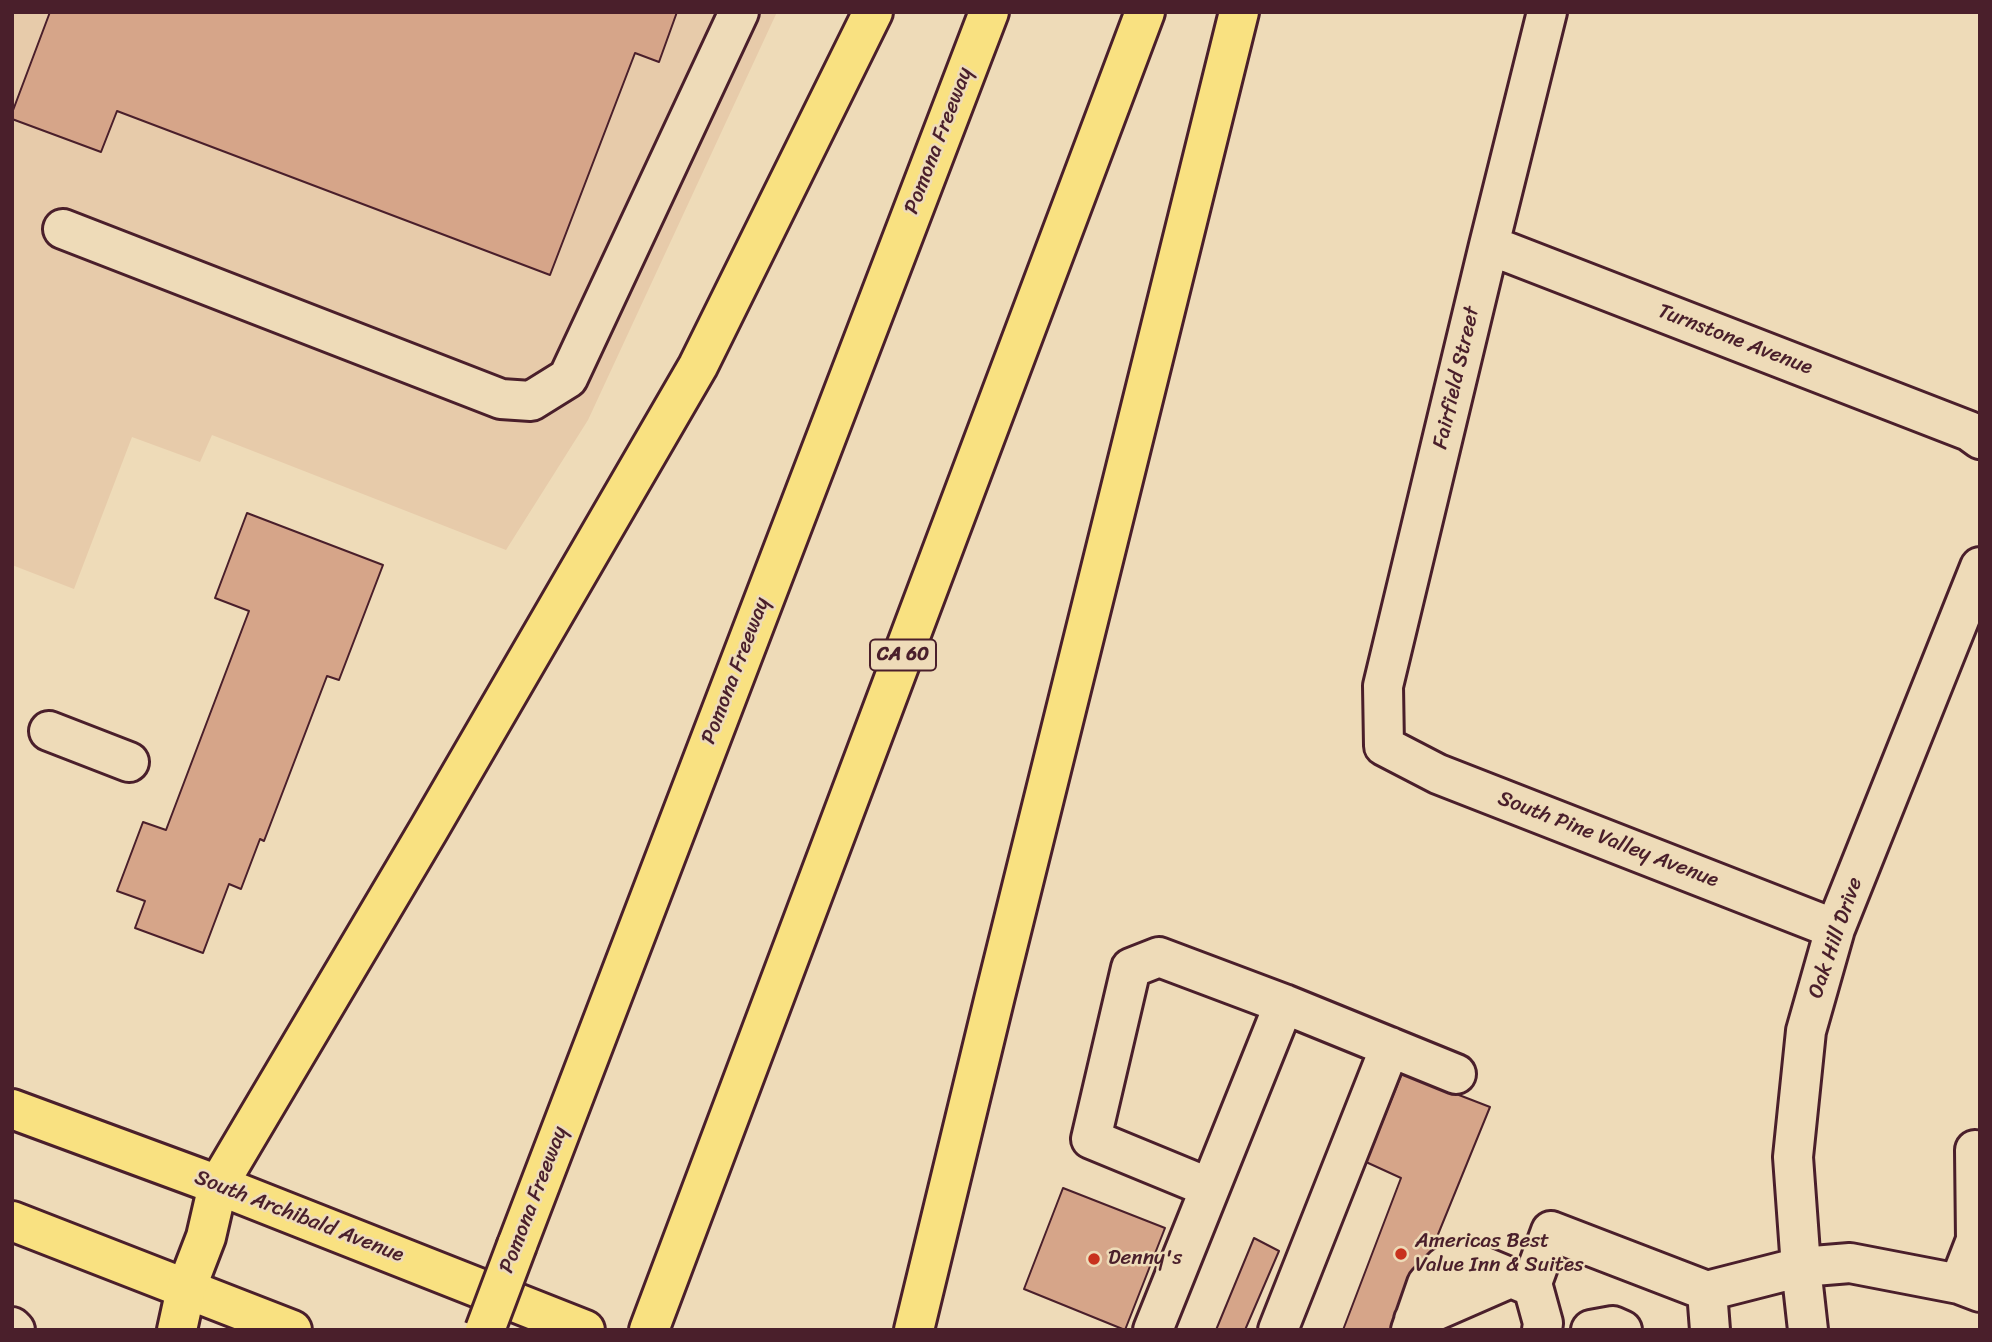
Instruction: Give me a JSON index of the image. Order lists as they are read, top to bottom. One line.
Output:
{"streets":{"main road":["Pomona Freeway","CA 60","South Archibald Avenue"],"street":["Turnstone Avenue","Fairfield Street","South Pine Valley Avenue","Oak Hill Drive"]},"crossings":[["Turnstone Avenue","Fairfield Street"],["Fairfield Street","South Pine Valley Avenue"],["South Pine Valley Avenue","Oak Hill Drive"]],"places":["Americas Best Value Inn & Suites","Denny's"]}
